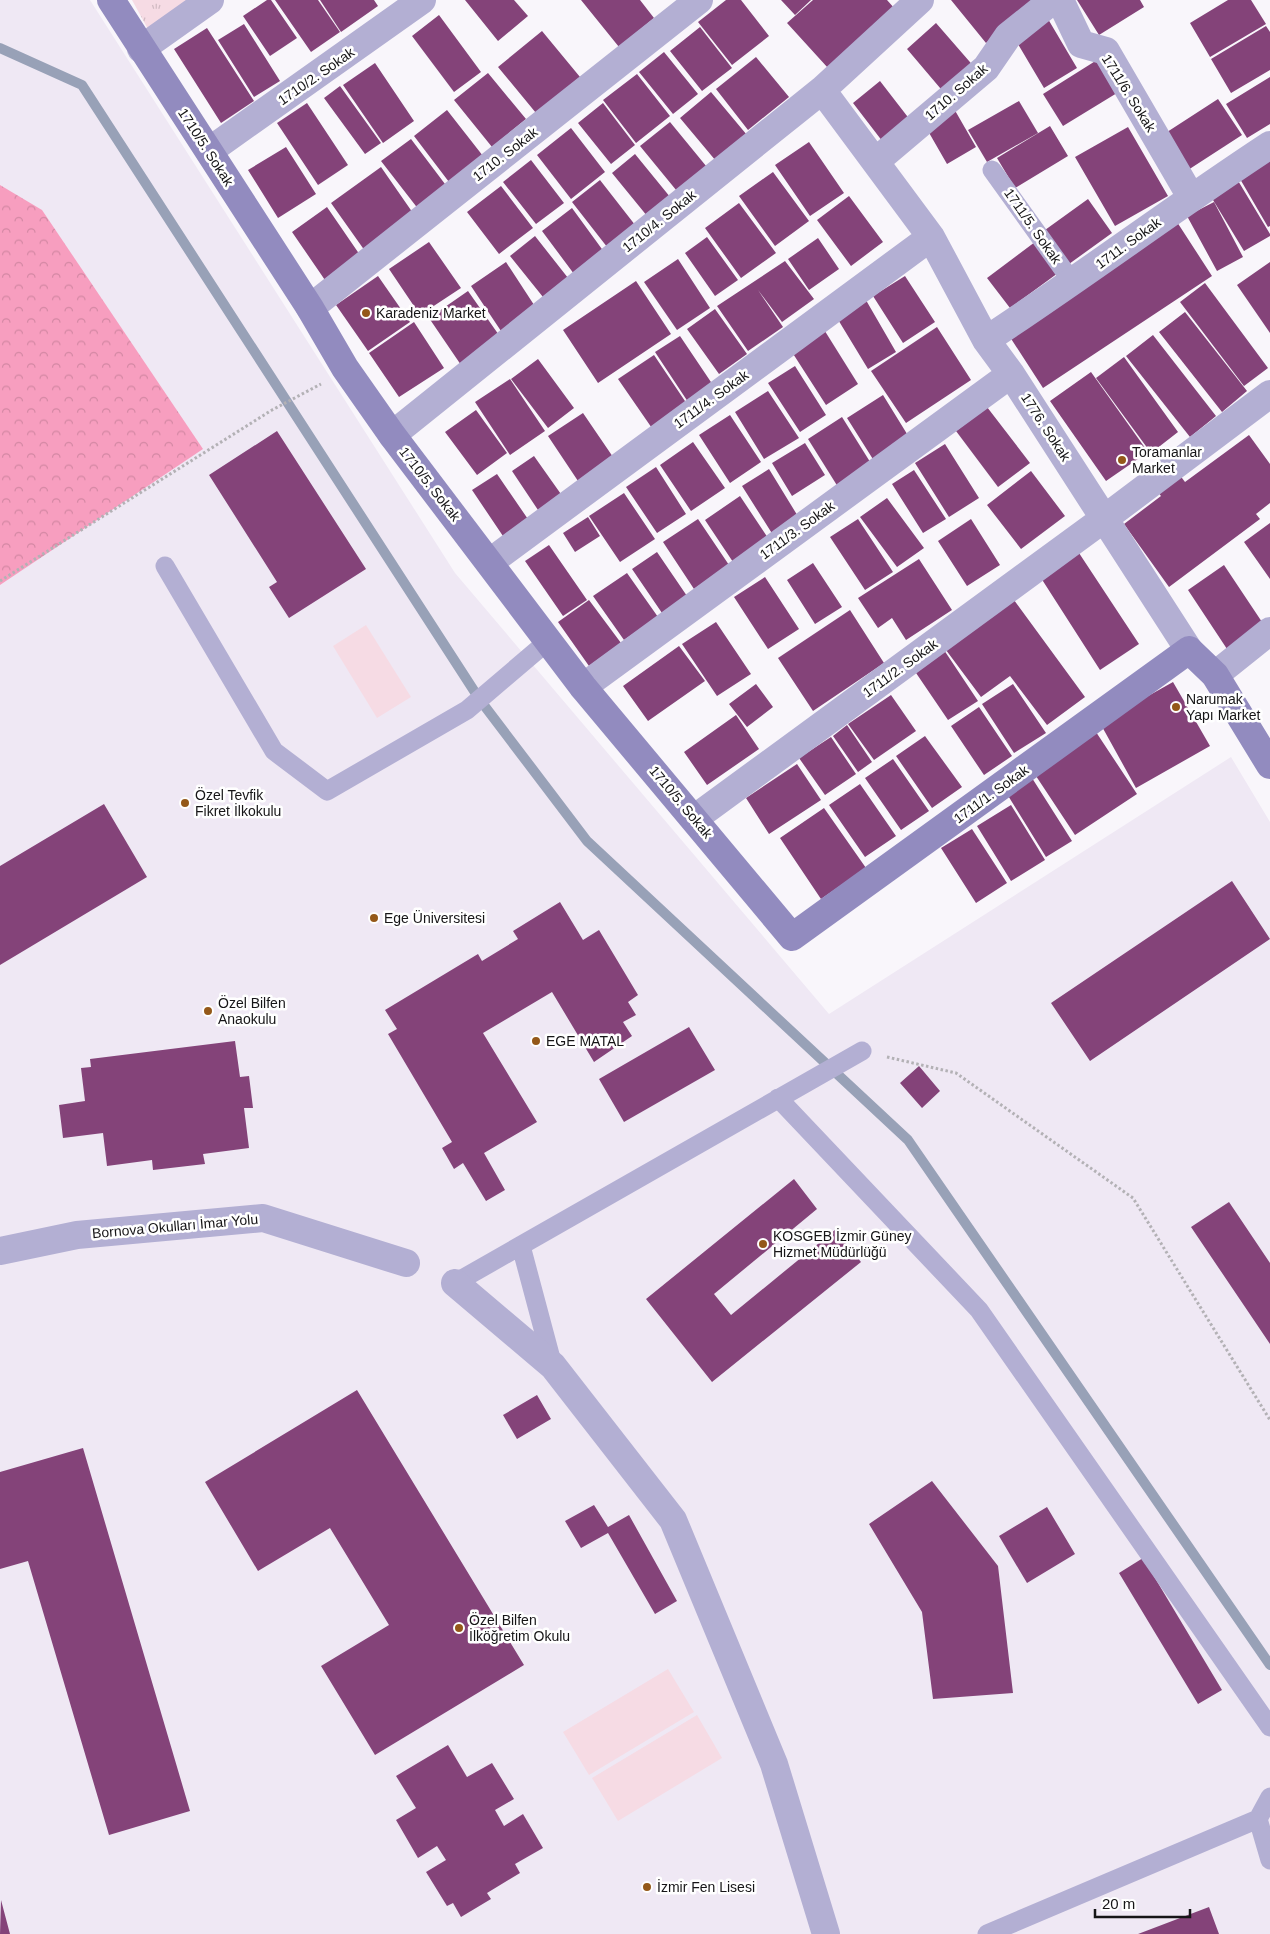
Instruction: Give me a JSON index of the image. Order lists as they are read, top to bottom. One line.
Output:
{"streets":{"street":["1710/2. Sokak","1710. Sokak","1711/6. Sokak","1710/5. Sokak","1710/4. Sokak","1711. Sokak","1711/4. Sokak","1776. Sokak","1711/3. Sokak","1711/2. Sokak","1711/1. Sokak","Bornova Okulları İmar Yolu"],"lane":["1711/5. Sokak"]},"crossings":[["1710/2. Sokak","1710/5. Sokak"],["1710. Sokak","1710/5. Sokak"],["1710. Sokak","1776. Sokak"],["1711/6. Sokak","1711. Sokak"],["1710/5. Sokak","1710/4. Sokak"],["1710/5. Sokak","1711/4. Sokak"],["1710/5. Sokak","1711/3. Sokak"],["1710/5. Sokak","1711/2. Sokak"],["1710/5. Sokak","1711/1. Sokak"],["1710/4. Sokak","1776. Sokak"],["1711/5. Sokak","1711. Sokak"],["1711. Sokak","1776. Sokak"],["1711/4. Sokak","1776. Sokak"],["1776. Sokak","1711/3. Sokak"],["1776. Sokak","1711/2. Sokak"],["1776. Sokak","1711/1. Sokak"]],"places":["Karadeniz Market","Toramanlar Market","Narumak Yapı Market","Özel Tevfik Fikret İlkokulu","Ege Üniversitesi","Özel Bilfen Anaokulu","EGE MATAL","KOSGEB İzmir Güney Hizmet Müdürlüğü","Özel Bilfen İlköğretim Okulu","İzmir Fen Lisesi"],"scale_bar":"20 m"}
